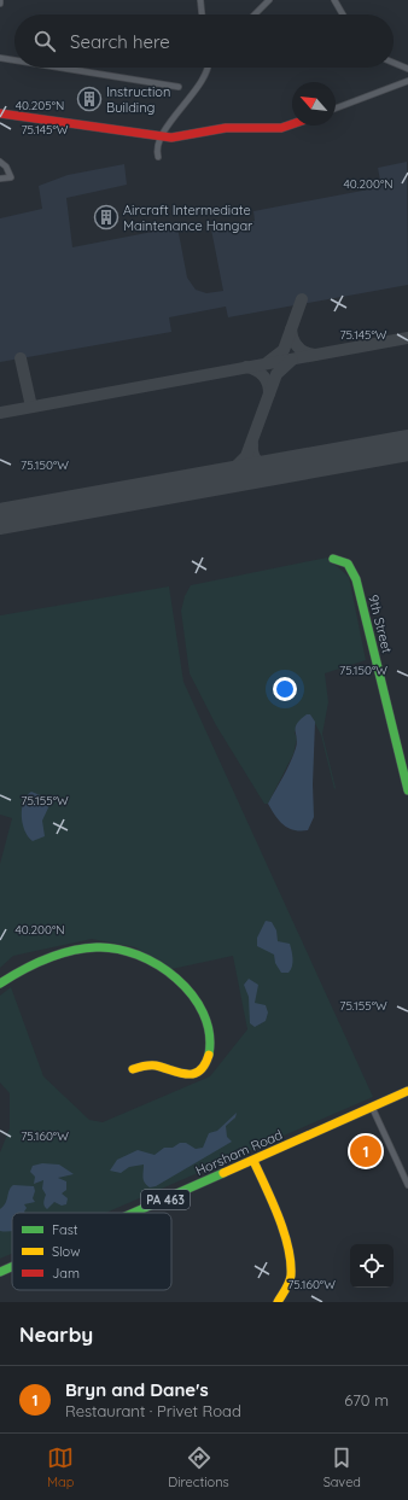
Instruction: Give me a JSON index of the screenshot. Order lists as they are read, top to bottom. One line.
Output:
{"streets":{"street":["9th Street","Horsham Road","PA 463"]},"places":{"building":["Instruction Building","Aircraft Intermediate Maintenance Hangar"]},"legend":["Fast","Slow","Jam"],"north":"top left","page":{"search":"Search here","pins":"1","heading":"Nearby","list":[{"mark":"1","name":"Bryn and Dane's","note":"Restaurant · Privet Road","value":"670 m"}],"nav":["Map","Directions","Saved"]},"coordinates":["40.205°N","75.145°W","40.200°N","75.150°W","75.155°W","75.160°W"]}
